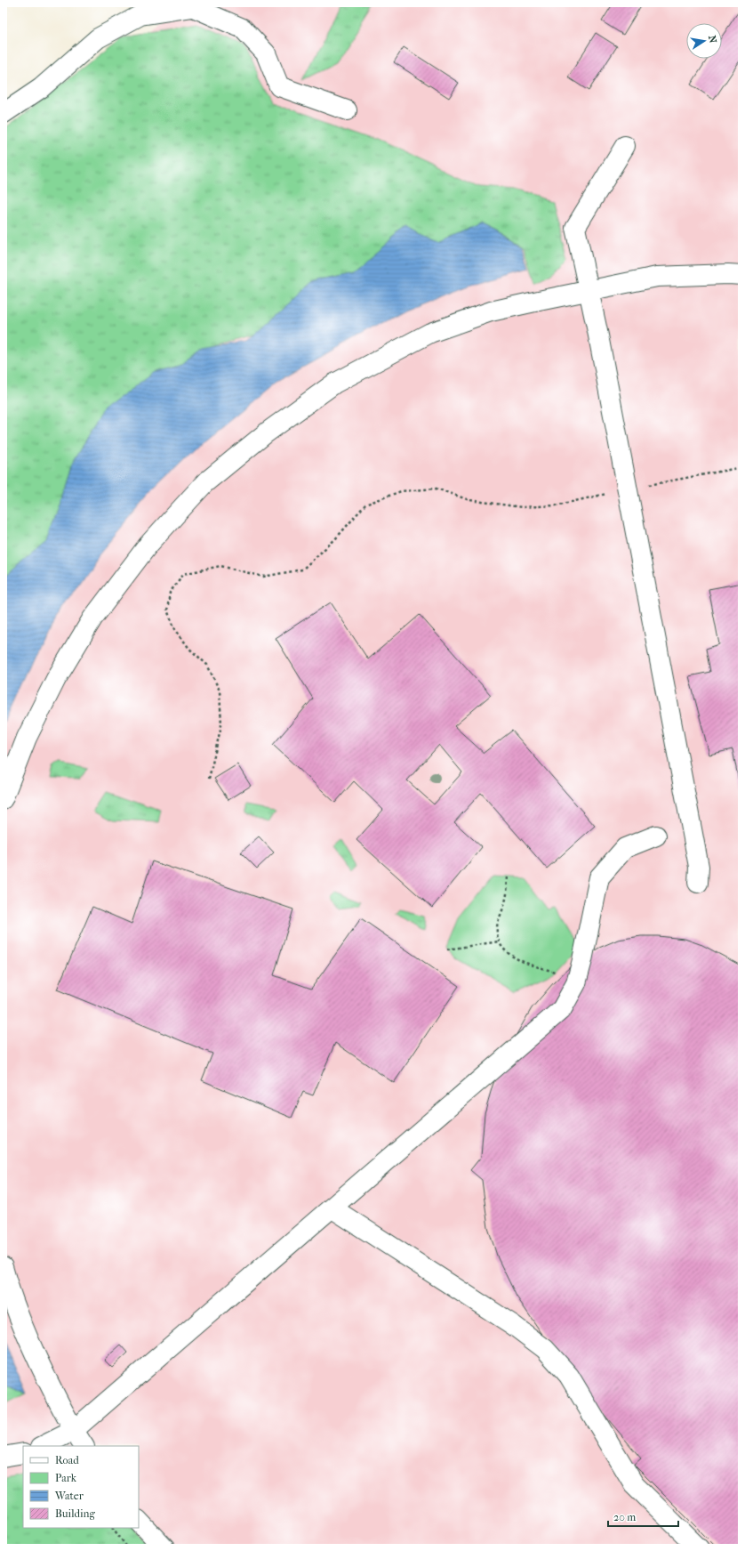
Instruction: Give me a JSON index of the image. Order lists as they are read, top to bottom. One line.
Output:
{"legend":["Road","Park","Water","Building"],"scale_bar":"20 m","north":"right"}
